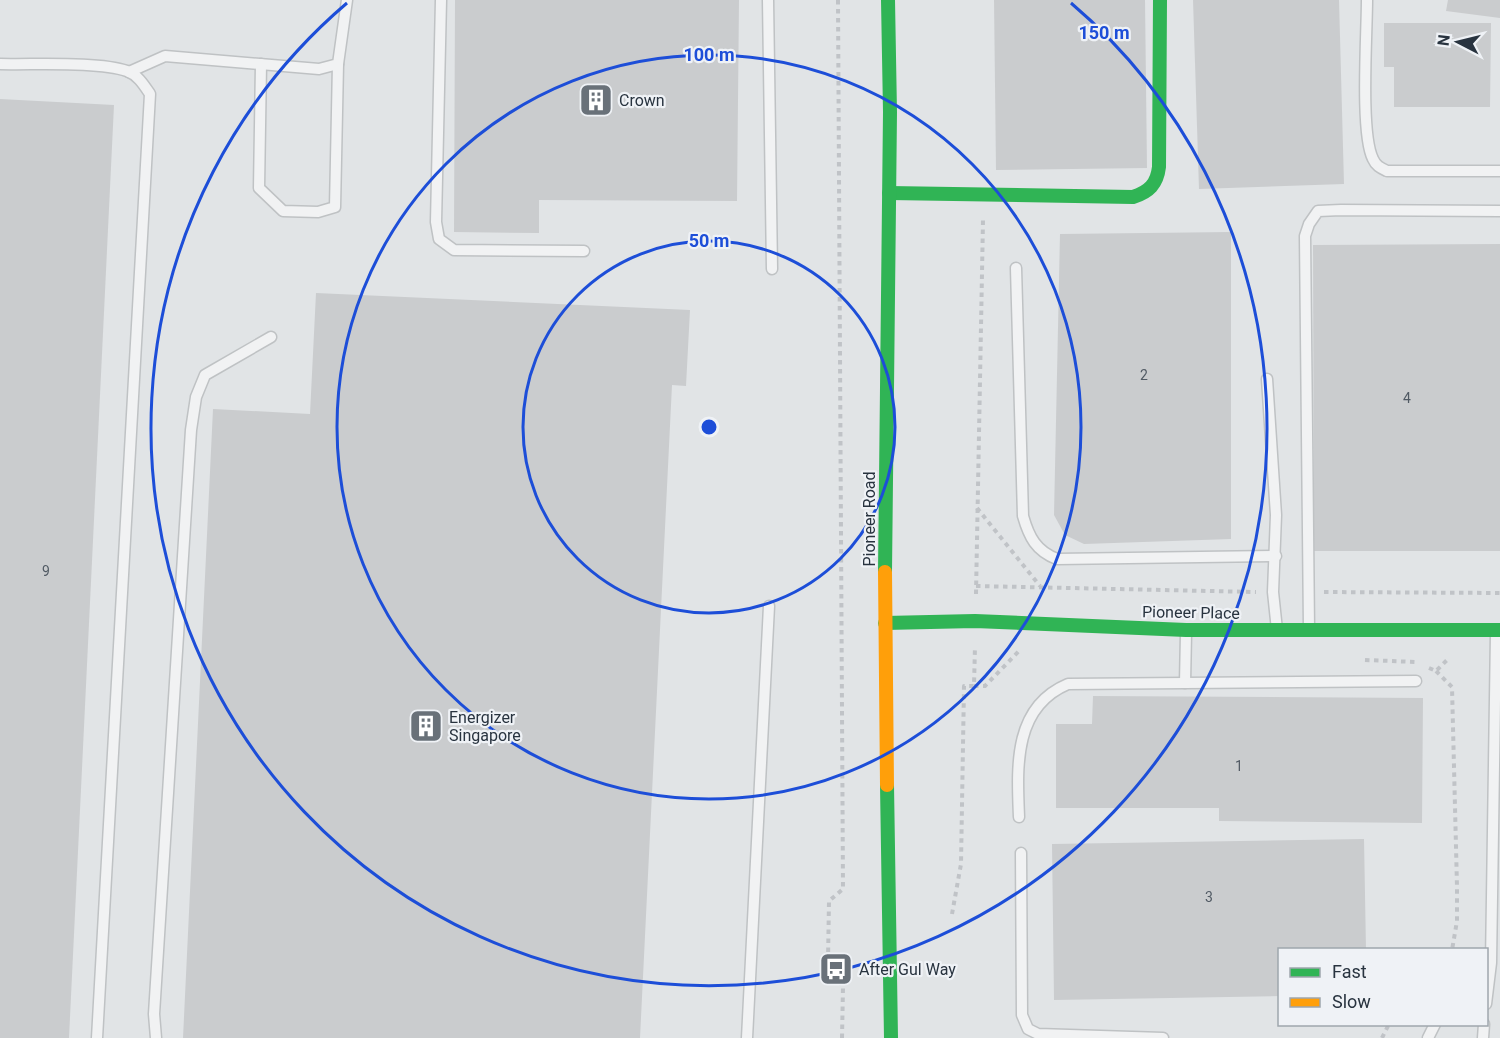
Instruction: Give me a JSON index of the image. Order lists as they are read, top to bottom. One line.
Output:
{"streets":{"street":["Pioneer Road","Pioneer Place"]},"crossings":[["Pioneer Road","Pioneer Place"]],"places":{"building":["Crown","Energizer Singapore"],"bus stop":["After Gul Way"]},"house_numbers":["2","4","9","1","3"],"legend":["Fast","Slow"],"north":"left","rings":["150 m","100 m","50 m"]}
